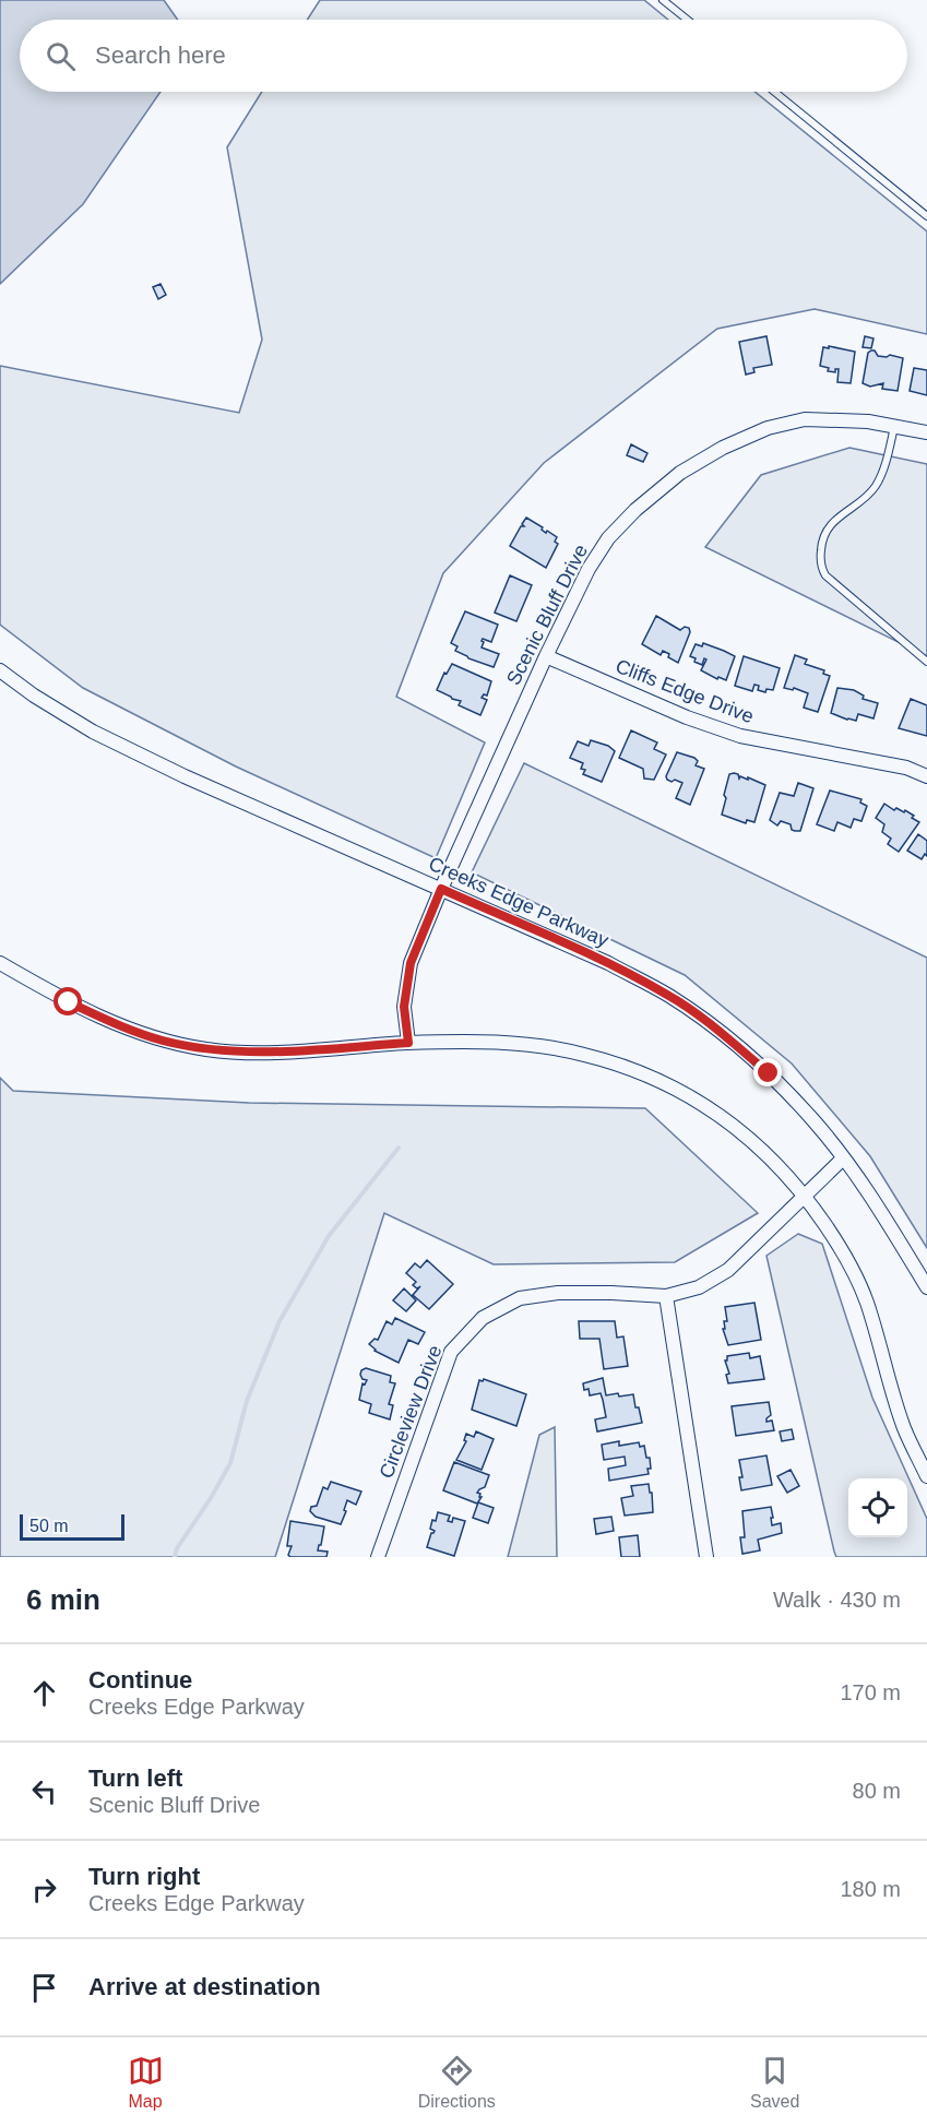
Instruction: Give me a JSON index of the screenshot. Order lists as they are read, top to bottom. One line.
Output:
{"streets":{"street":["Scenic Bluff Drive","Cliffs Edge Drive","Creeks Edge Parkway","Circleview Drive"]},"crossings":[["Scenic Bluff Drive","Cliffs Edge Drive"],["Scenic Bluff Drive","Creeks Edge Parkway"],["Creeks Edge Parkway","Circleview Drive"]],"scale_bar":"50 m","page":{"search":"Search here","scale":"50 m","heading":["6 min","Walk · 430 m"],"list":[["Continue","Creeks Edge Parkway","170 m"],["Turn left","Scenic Bluff Drive","80 m"],["Turn right","Creeks Edge Parkway","180 m"],"Arrive at destination"],"nav":["Map","Directions","Saved"]}}
